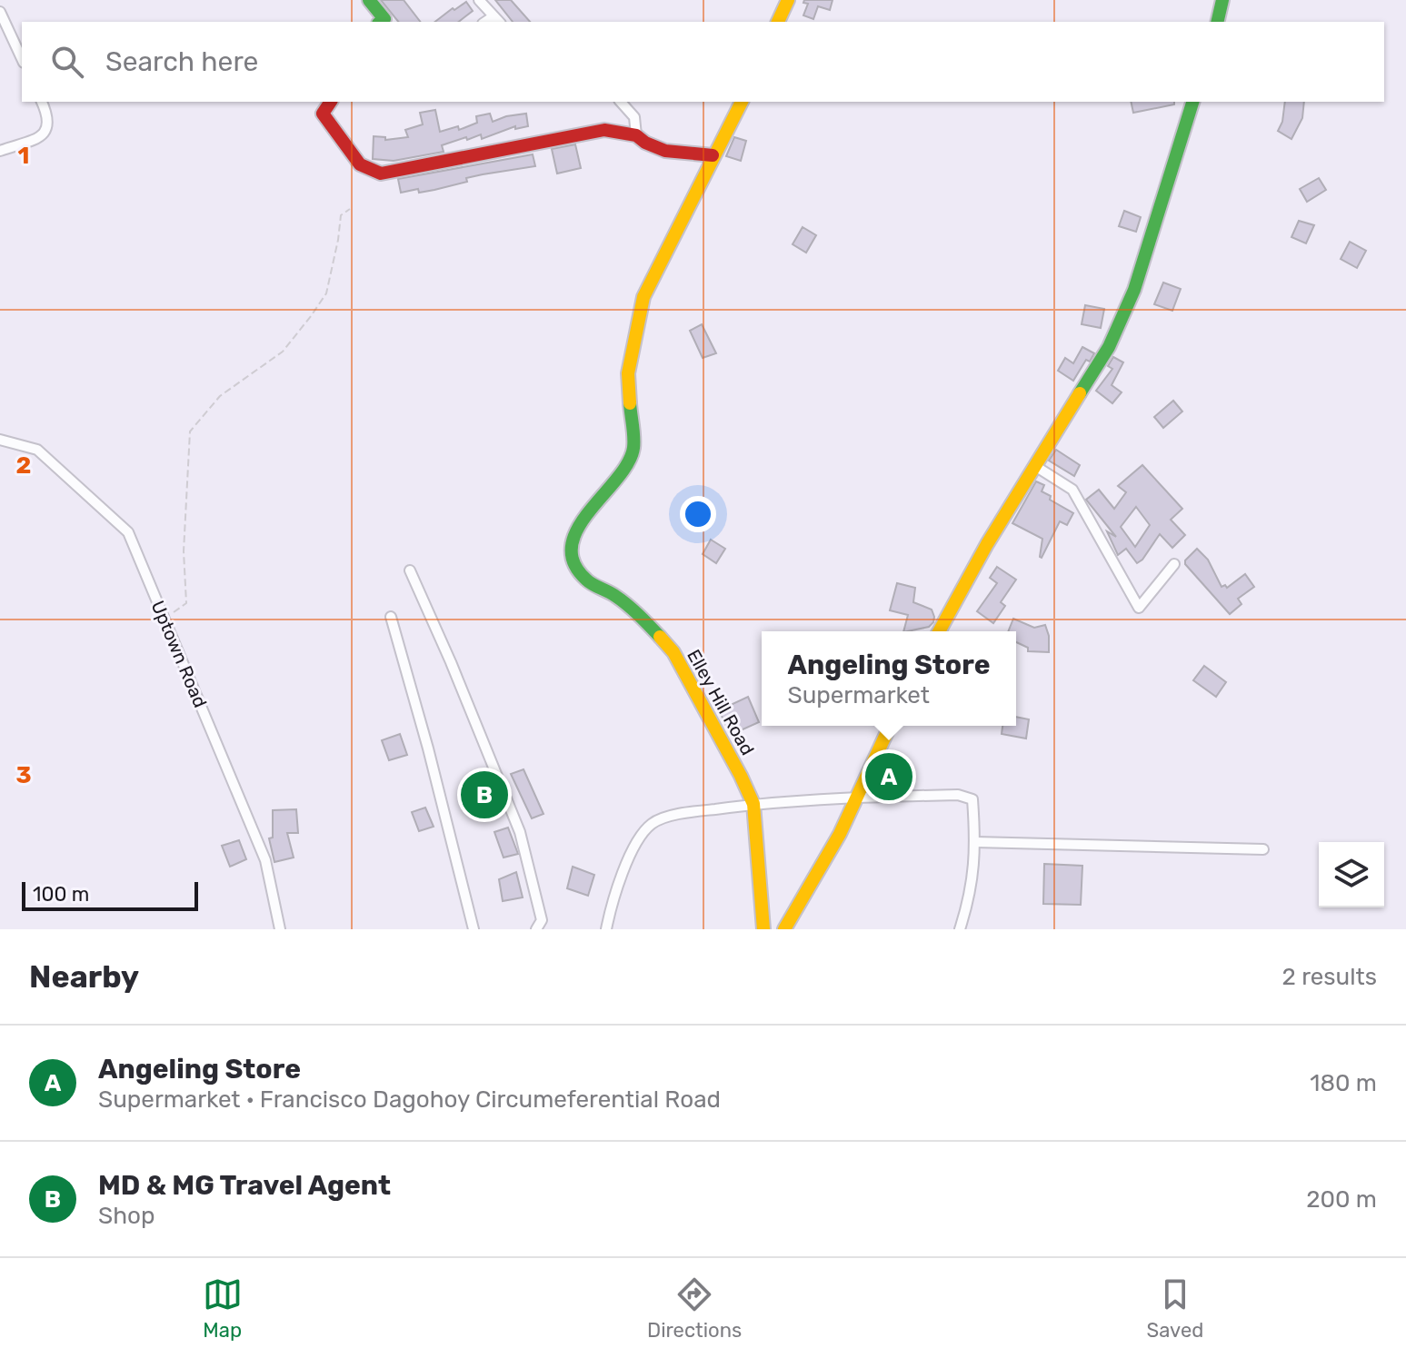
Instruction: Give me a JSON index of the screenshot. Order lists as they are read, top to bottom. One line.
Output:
{"streets":{"street":["Uptown Road","Elley Hill Road"]},"scale_bar":"100 m","page":{"search":"Search here","popup":["Angeling Store","Supermarket"],"pins":["A","B"],"scale":"100 m","heading":["Nearby","2 results"],"list":[{"mark":"A","name":"Angeling Store","note":"Supermarket · Francisco Dagohoy Circumeferential Road","value":"180 m"},{"mark":"B","name":"MD & MG Travel Agent","note":"Shop","value":"200 m"}],"nav":["Map","Directions","Saved"]},"grid":{"rows":["1","2","3"]}}
